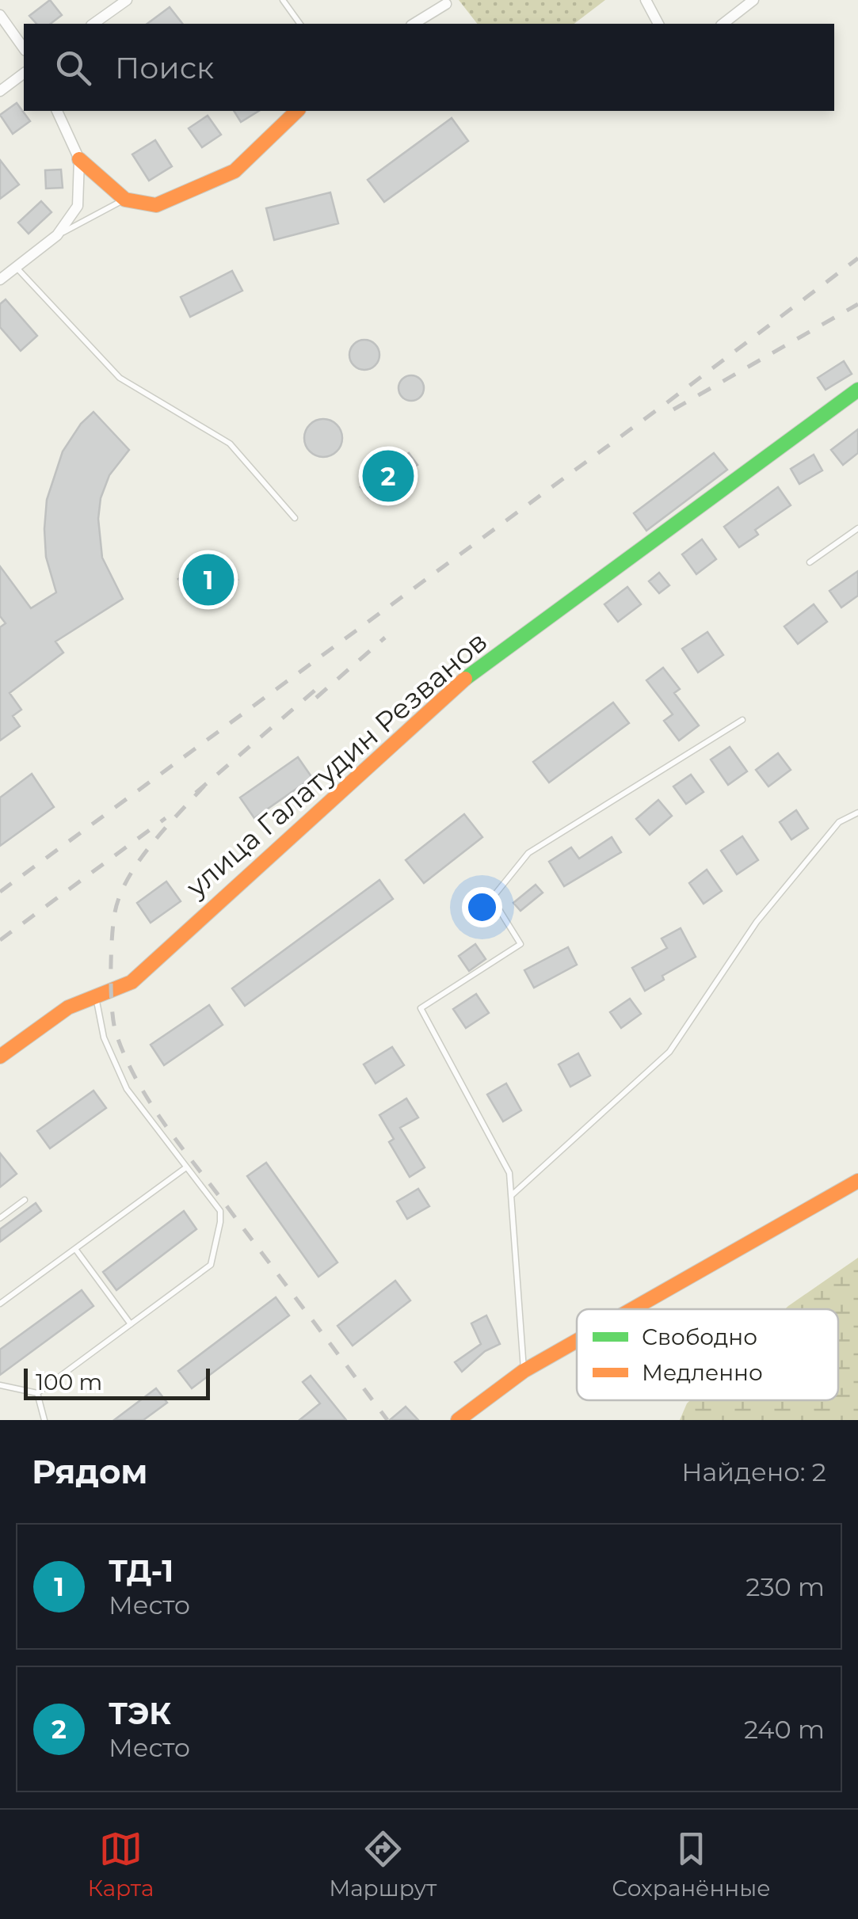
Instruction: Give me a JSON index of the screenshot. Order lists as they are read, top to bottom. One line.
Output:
{"streets":{"street":["улица Галатудин Резванов"]},"legend":["Свободно","Медленно"],"scale_bar":"100 m","page":{"search":"Поиск","pins":["2","1"],"scale":"100 m","heading":["Рядом","Найдено: 2"],"list":[{"mark":"1","name":"ТД-1","note":"Место","value":"230 m"},{"mark":"2","name":"ТЭК","note":"Место","value":"240 m"}],"nav":["Карта","Маршрут","Сохранённые"]}}
